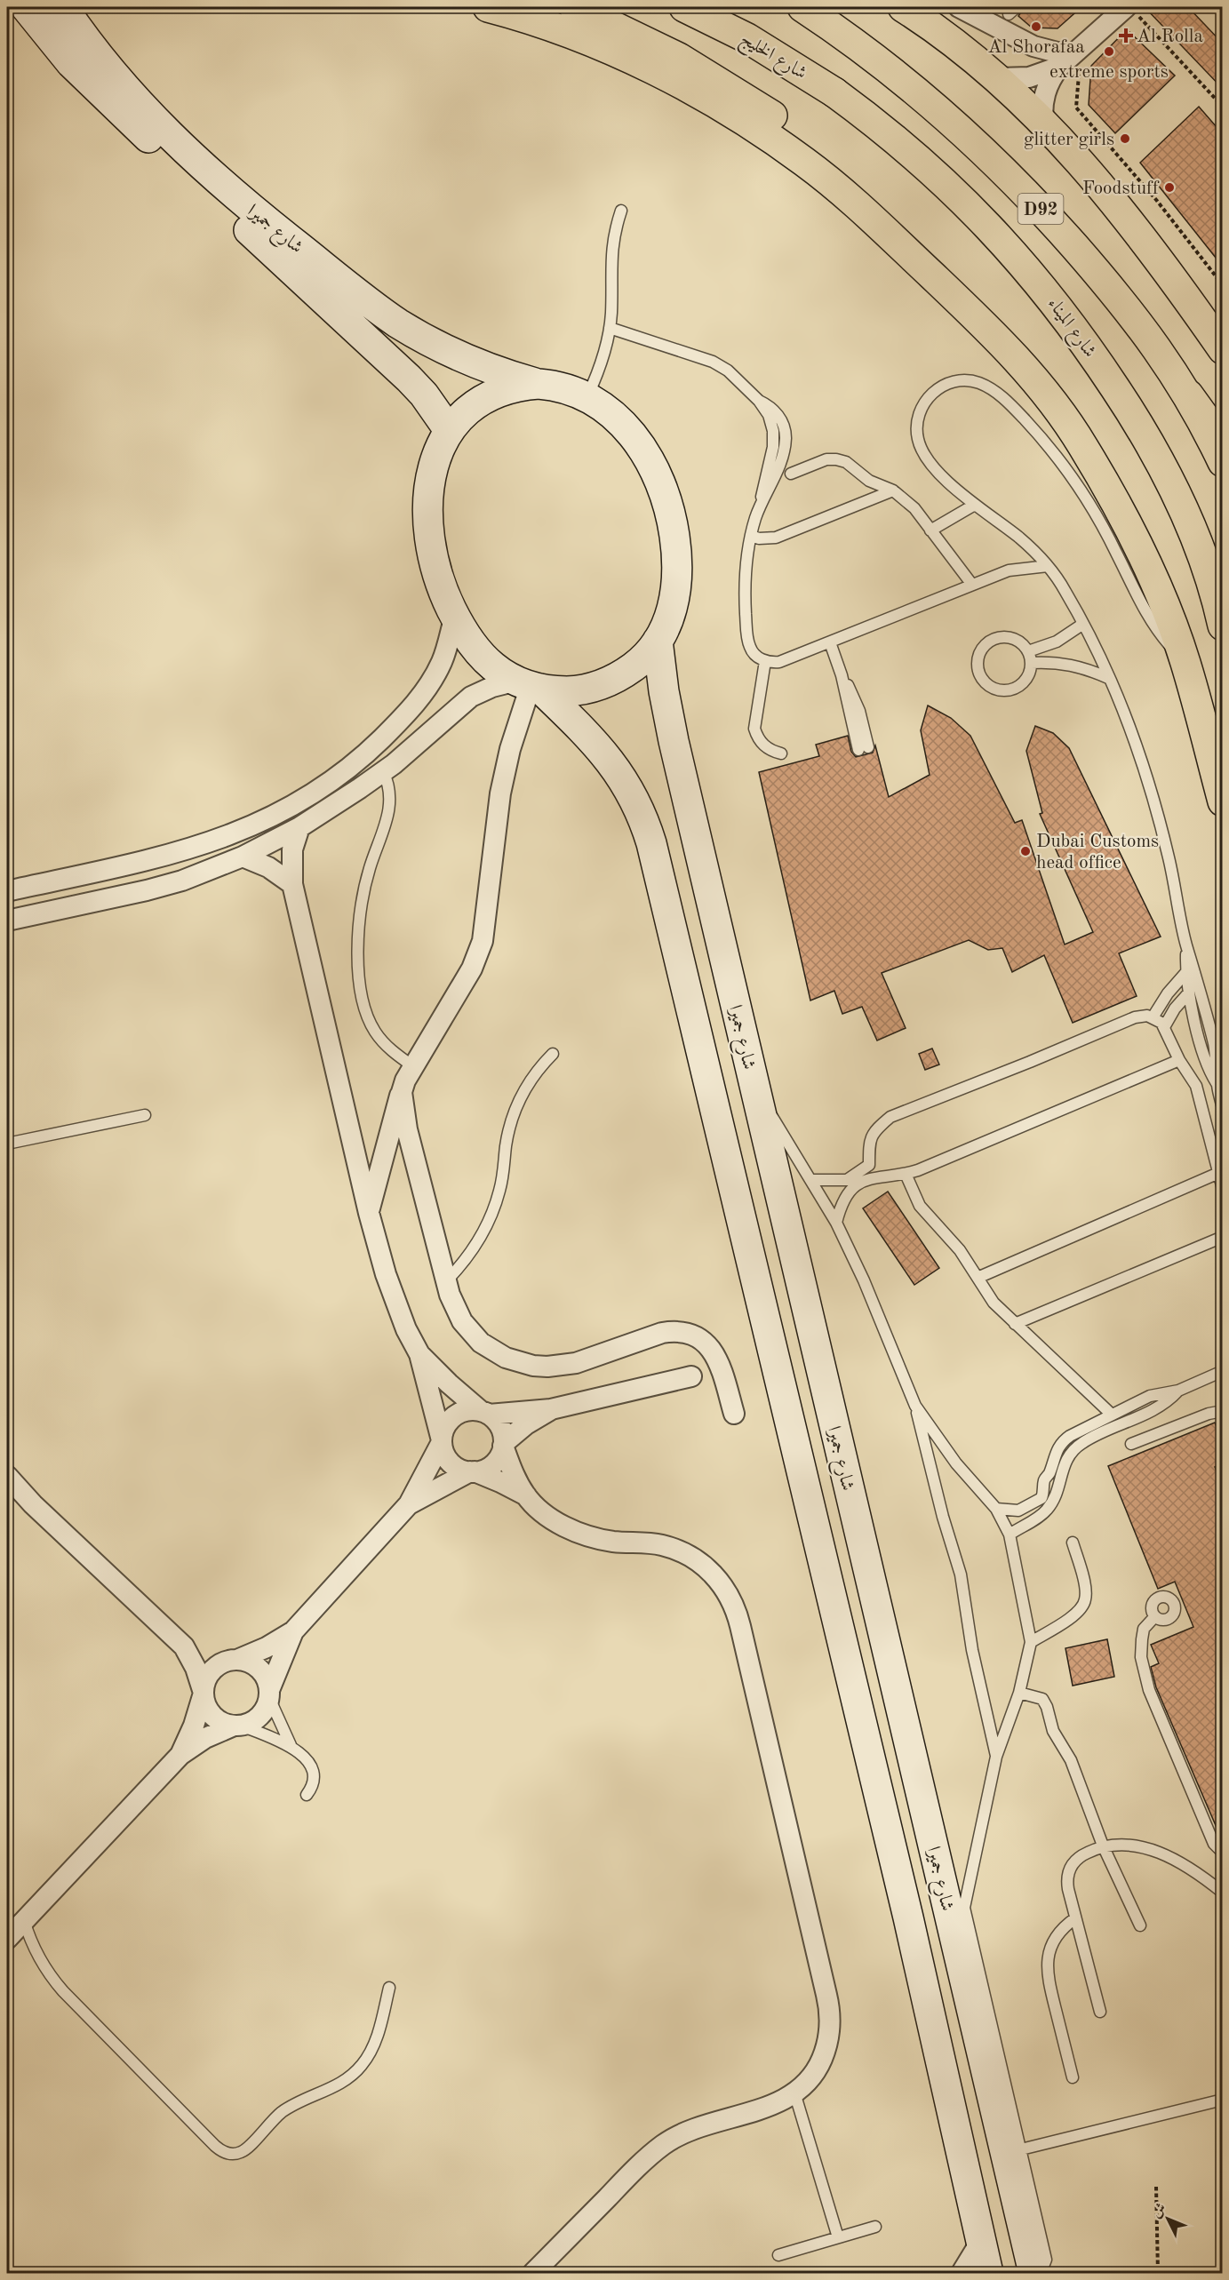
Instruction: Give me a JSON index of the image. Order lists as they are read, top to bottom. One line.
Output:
{"streets":{"main road":["شارع الخليج","D92","شارع الميناء"],"street":["شارع جميرا"]},"crossings":[["شارع الخليج","شارع الميناء"]],"places":{"other":["Al Shorafaa","extreme sports","glitter girls","Foodstuff","Dubai Customs head office"],"health":["Al Rolla"]},"north":"top left"}
